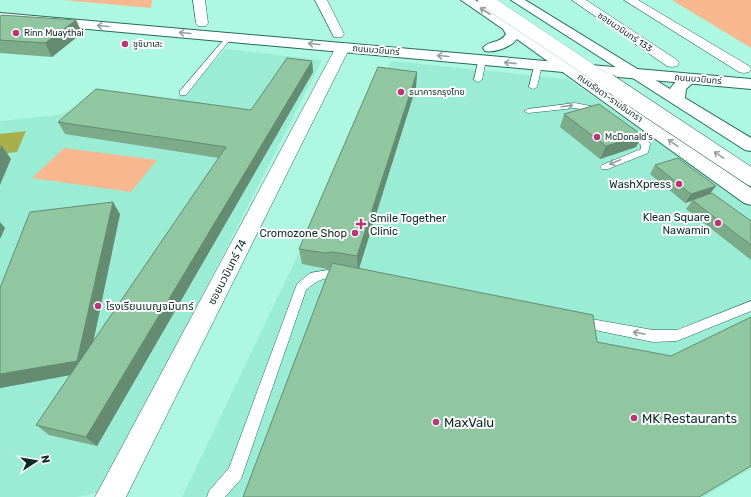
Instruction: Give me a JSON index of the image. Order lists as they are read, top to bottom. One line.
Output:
{"streets":{"main road":["ถนนนวมินทร์","ถนนรัชดา-รามอินทรา"],"street":["ซอยนวมินทร์ 133","ซอยนวมินทร์ 74"]},"crossings":[["ซอยนวมินทร์ 133","ถนนนวมินทร์"],["ถนนนวมินทร์","ถนนรัชดา-รามอินทรา"],["ถนนนวมินทร์","ซอยนวมินทร์ 74"]],"places":{"other":["Rinn Muaythai","ซูชิมาเสะ","ธนาคารกรุงไทย","McDonald's","WashXpress","Klean Square Nawamin","Cromozone Shop","โรงเรียนเบญจมินทร์","MK Restaurants","MaxValu"],"health":["Smile Together Clinic"]},"north":"right"}
